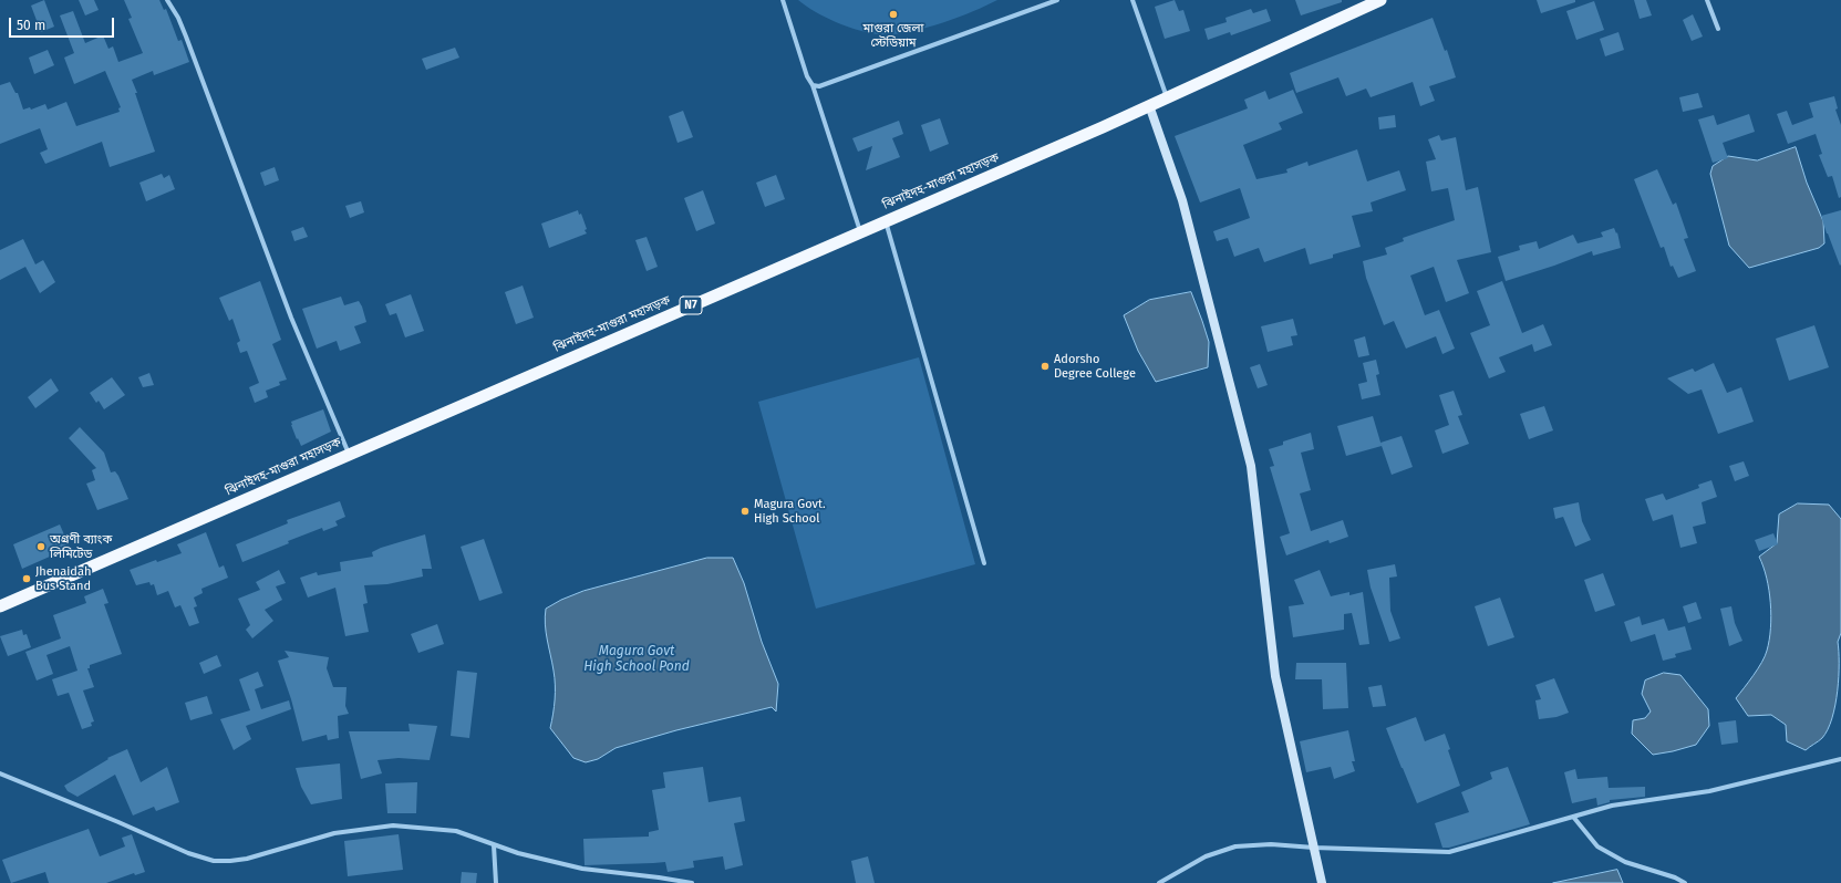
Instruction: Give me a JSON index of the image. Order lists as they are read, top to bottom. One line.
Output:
{"streets":{"highway":["ঝিনাইদহ-মাগুরা মহাসড়ক","N7"]},"water":["Magura Govt High School Pond"],"places":["মাগুরা জেলা স্টেডিয়াম","Adorsho Degree College","Magura Govt. High School","অগ্রণী ব্যাংক লিমিটেড","Jhenaidah Bus Stand"],"scale_bar":"50 m"}
